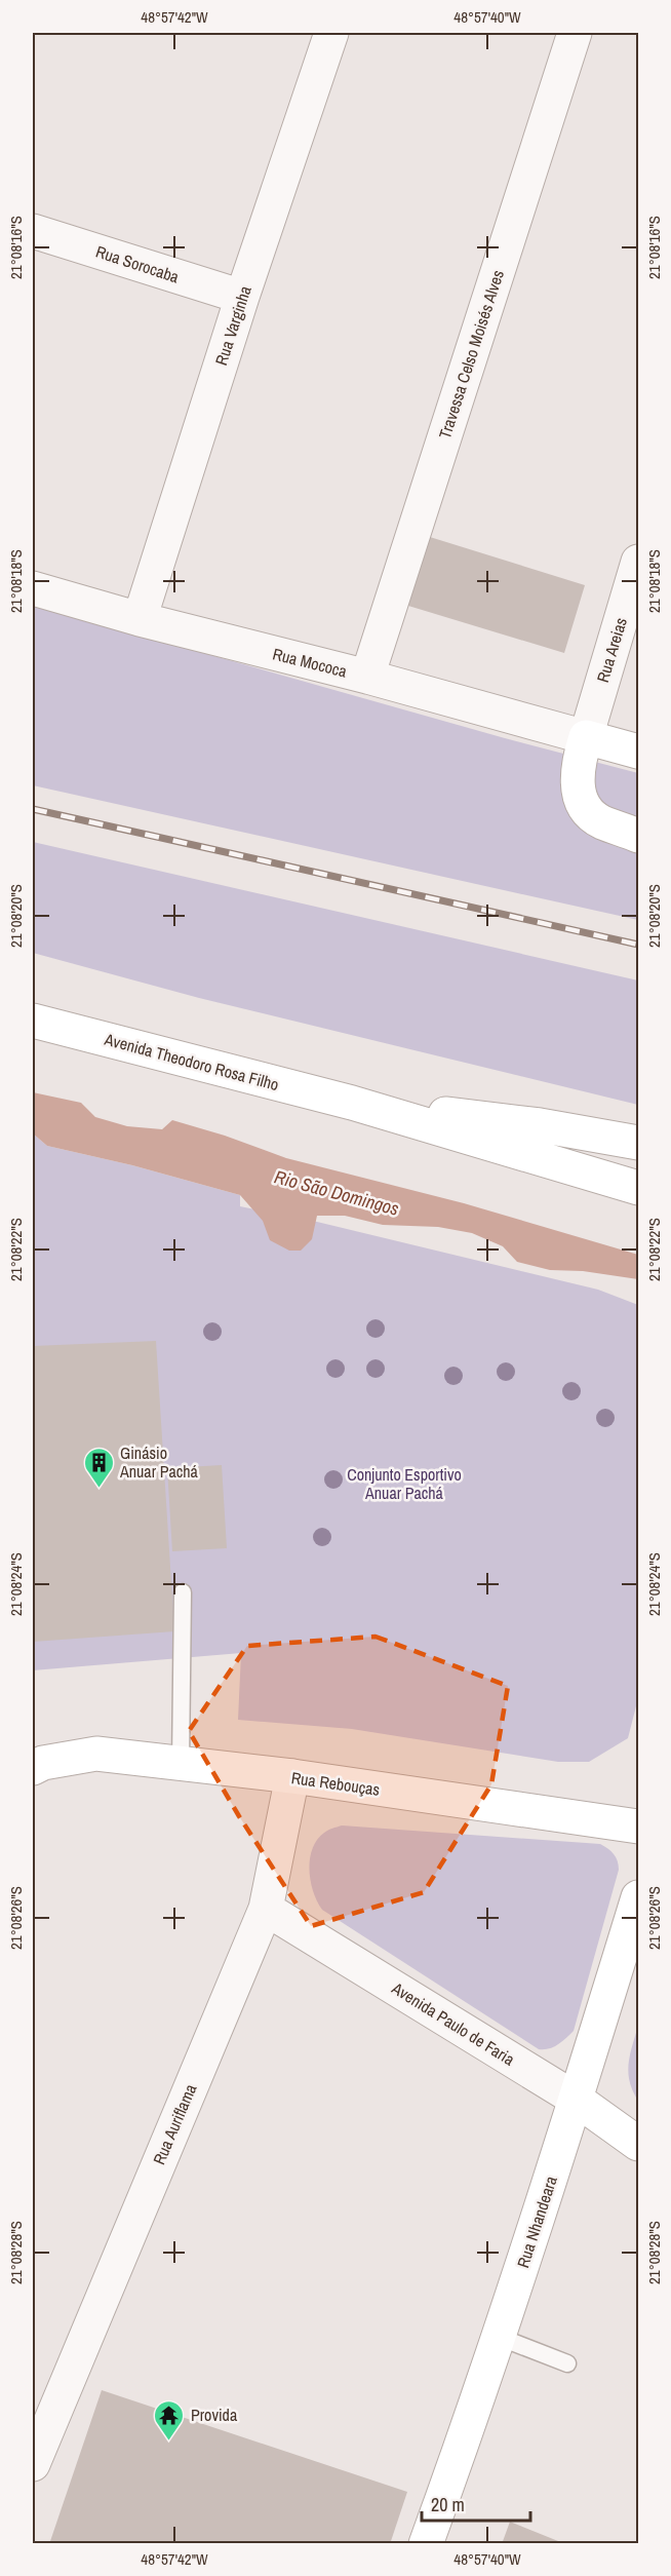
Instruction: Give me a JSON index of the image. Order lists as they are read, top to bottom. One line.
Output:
{"streets":{"street":["Rua Sorocaba","Rua Varginha","Travessa Celso Moisés Alves","Rua Areias","Rua Mococa","Avenida Theodoro Rosa Filho","Rua Rebouças","Avenida Paulo de Faria","Rua Auriflama","Rua Nhandeara"]},"crossings":[["Rua Sorocaba","Rua Varginha"],["Rua Varginha","Rua Mococa"],["Travessa Celso Moisés Alves","Rua Mococa"],["Rua Areias","Rua Mococa"],["Rua Rebouças","Rua Auriflama"],["Avenida Paulo de Faria","Rua Auriflama"],["Avenida Paulo de Faria","Rua Nhandeara"]],"water":["Rio São Domingos"],"parks":["Conjunto Esportivo Anuar Pachá"],"places":{"building":["Ginásio Anuar Pachá"],"temple":["Provida"]},"scale_bar":"20 m","coordinates":["48°57'42\"W","48°57'40\"W","21°08'16\"S","21°08'18\"S","21°08'20\"S","21°08'22\"S","21°08'24\"S","21°08'26\"S","21°08'28\"S"]}
